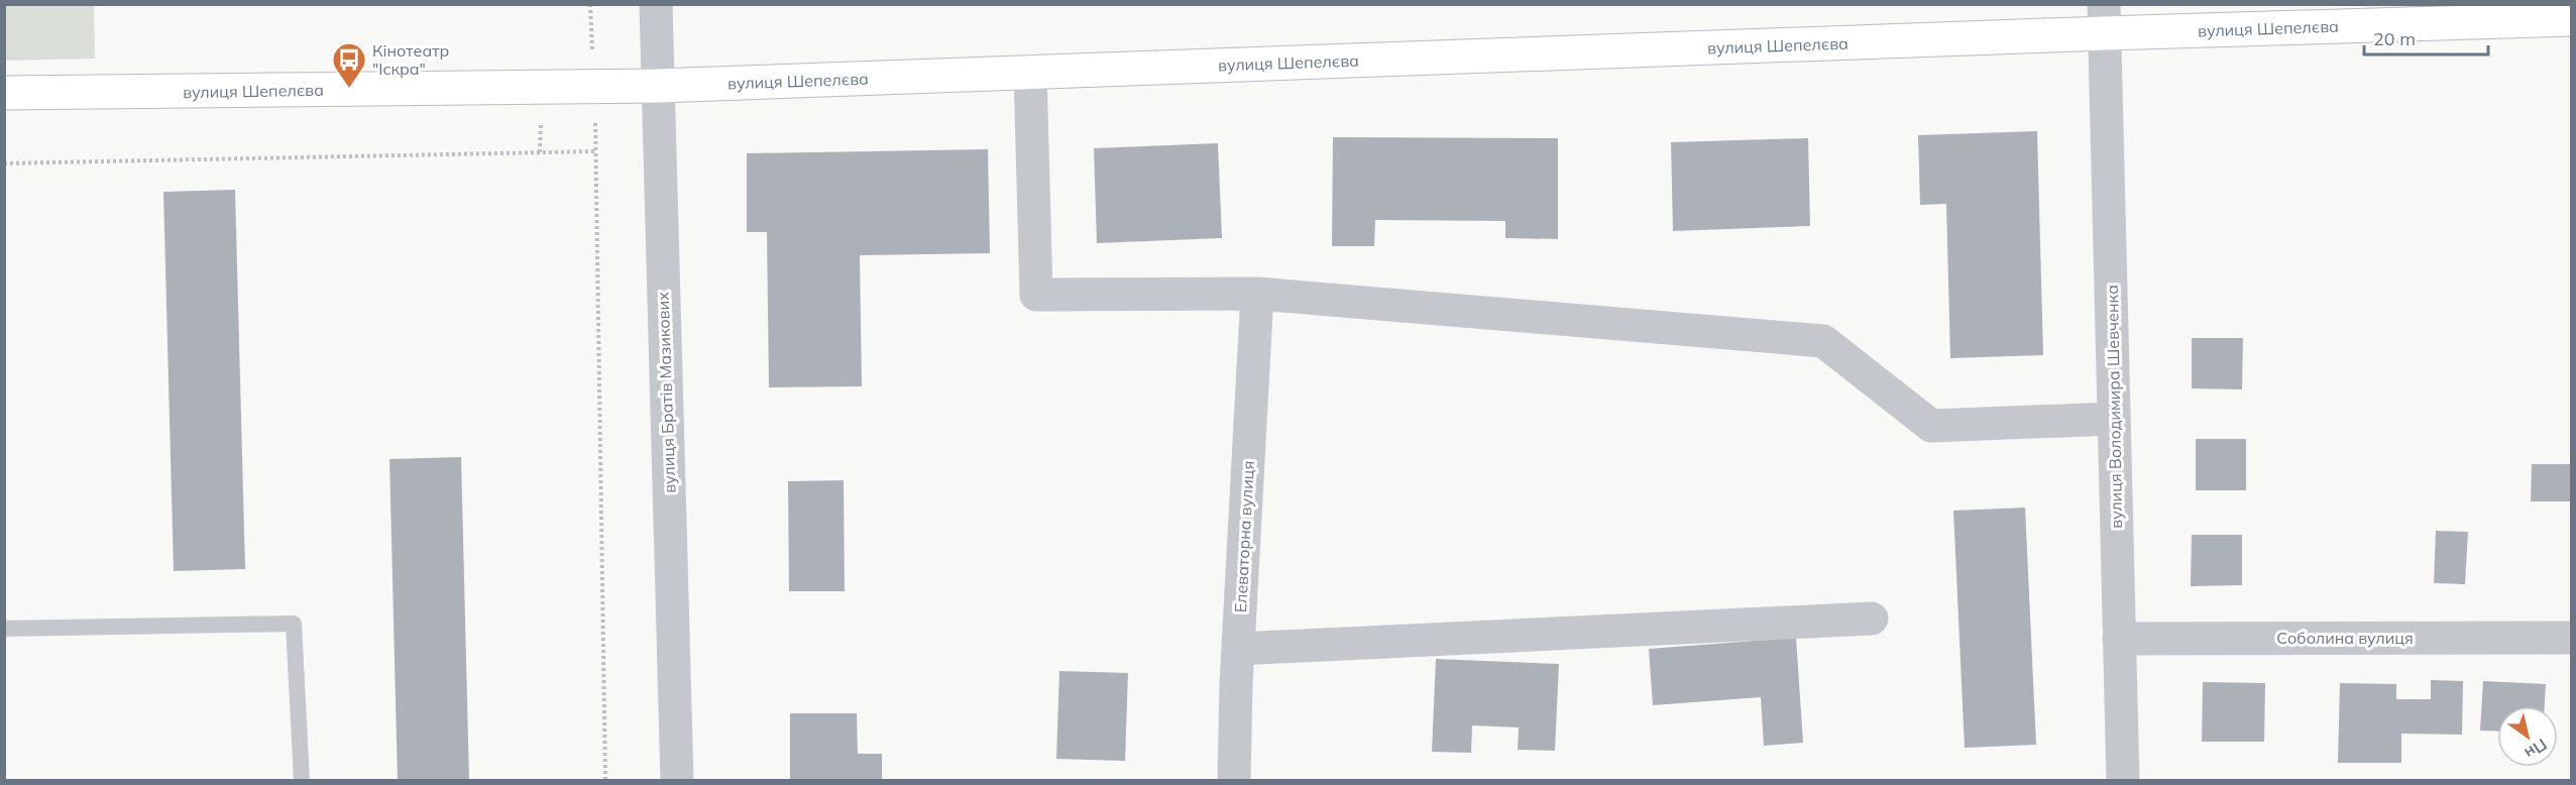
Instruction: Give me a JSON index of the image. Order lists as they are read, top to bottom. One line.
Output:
{"streets":{"street":["вулиця Шепелєва","вулиця Братів Мазикових","вулиця Володимира Шевченка","Елеваторна вулиця","Соболина вулиця"]},"crossings":[["вулиця Шепелєва","вулиця Братів Мазикових"],["вулиця Шепелєва","вулиця Володимира Шевченка"],["вулиця Володимира Шевченка","Соболина вулиця"]],"places":{"bus stop":["Кінотеатр \"Іскра\""]},"scale_bar":"20 m","north":"bottom right"}
